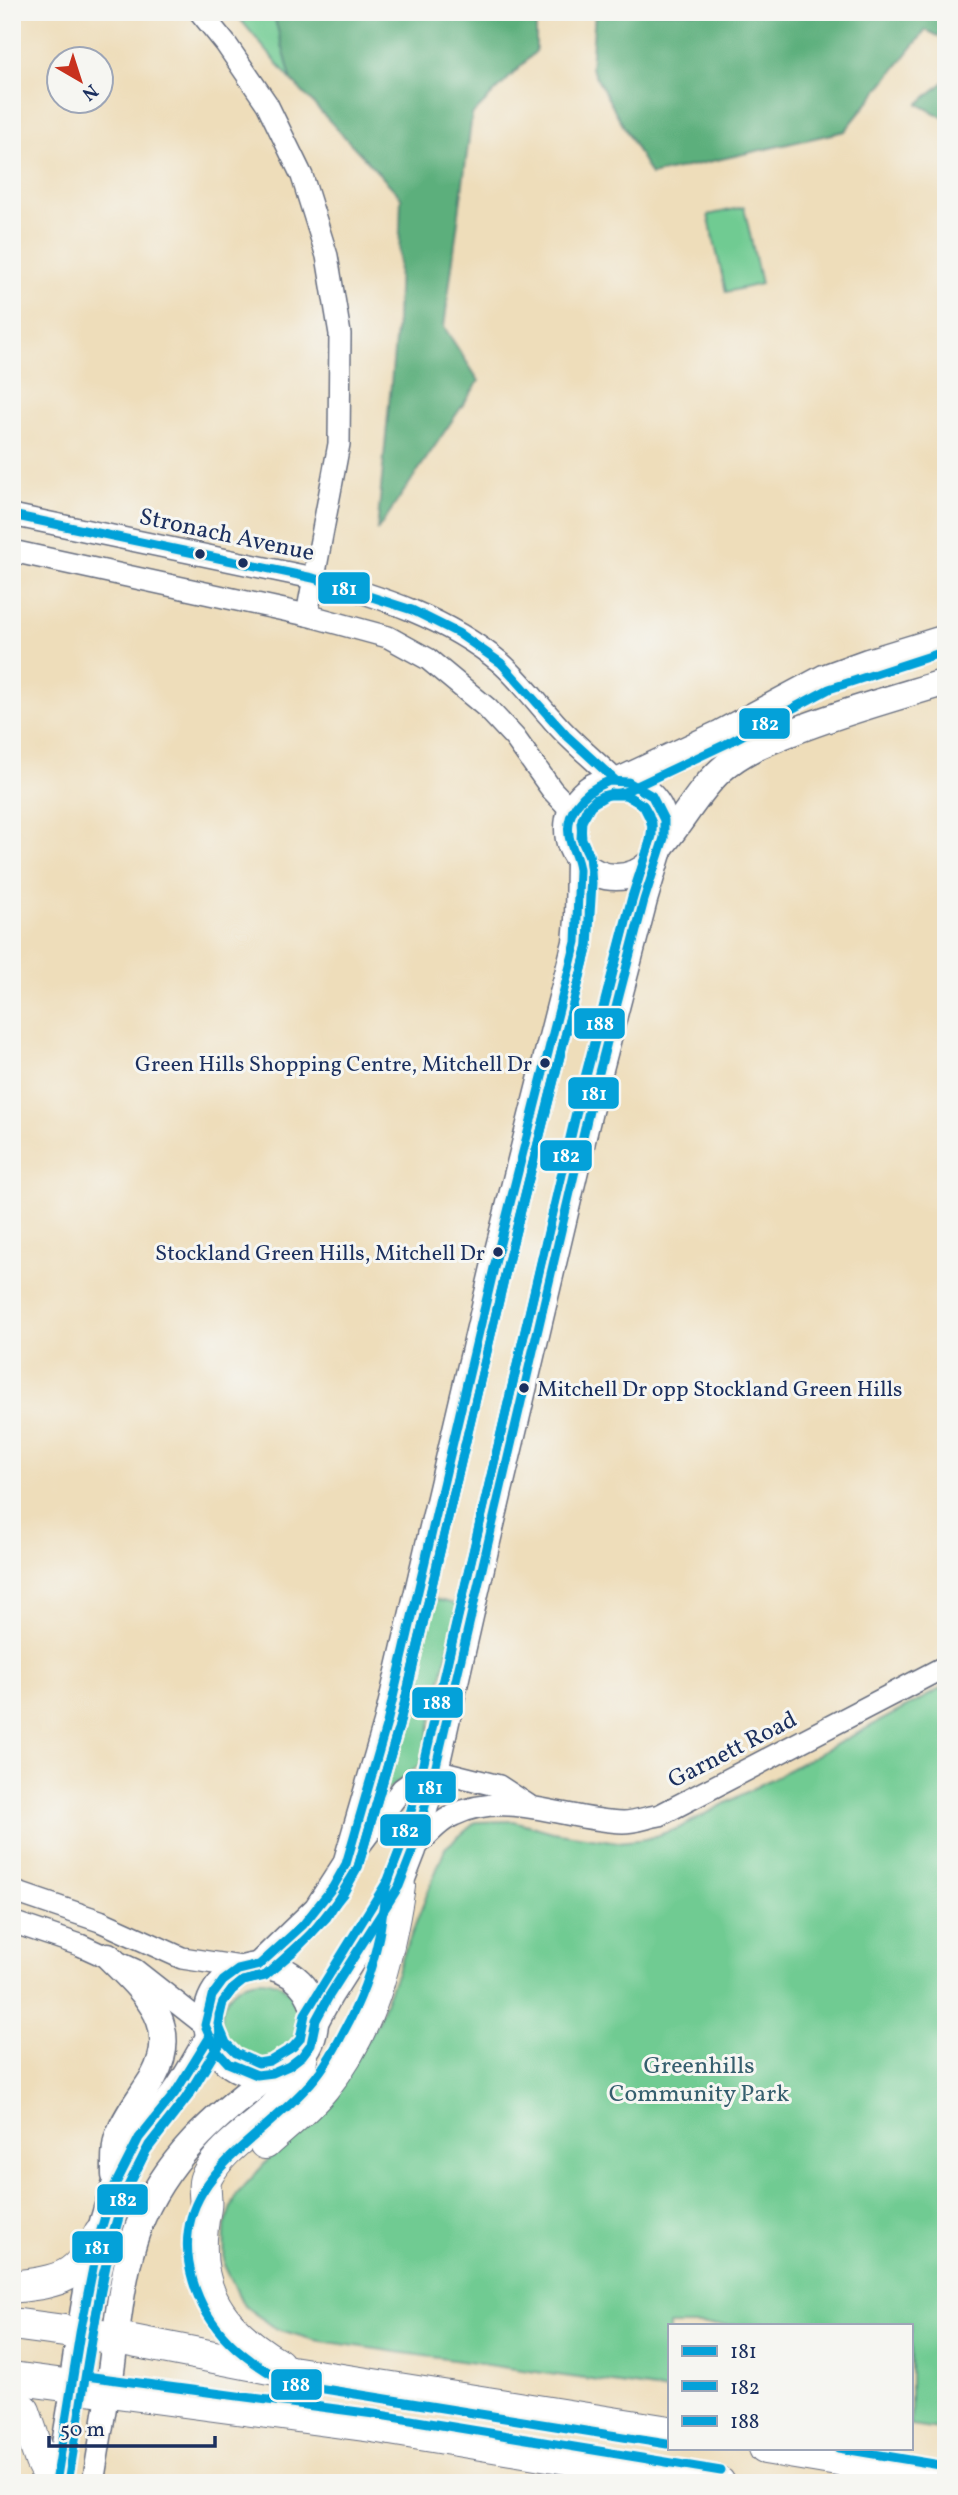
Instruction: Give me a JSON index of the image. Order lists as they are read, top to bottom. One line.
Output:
{"streets":{"street":["Stronach Avenue","Garnett Road"]},"parks":["Greenhills Community Park"],"places":["Green Hills Shopping Centre, Mitchell Dr","Stockland Green Hills, Mitchell Dr","Mitchell Dr opp Stockland Green Hills"],"lines":["transit line 181","transit line 182","transit line 188"],"legend":["181","182","188"],"scale_bar":"50 m","north":"bottom right"}
